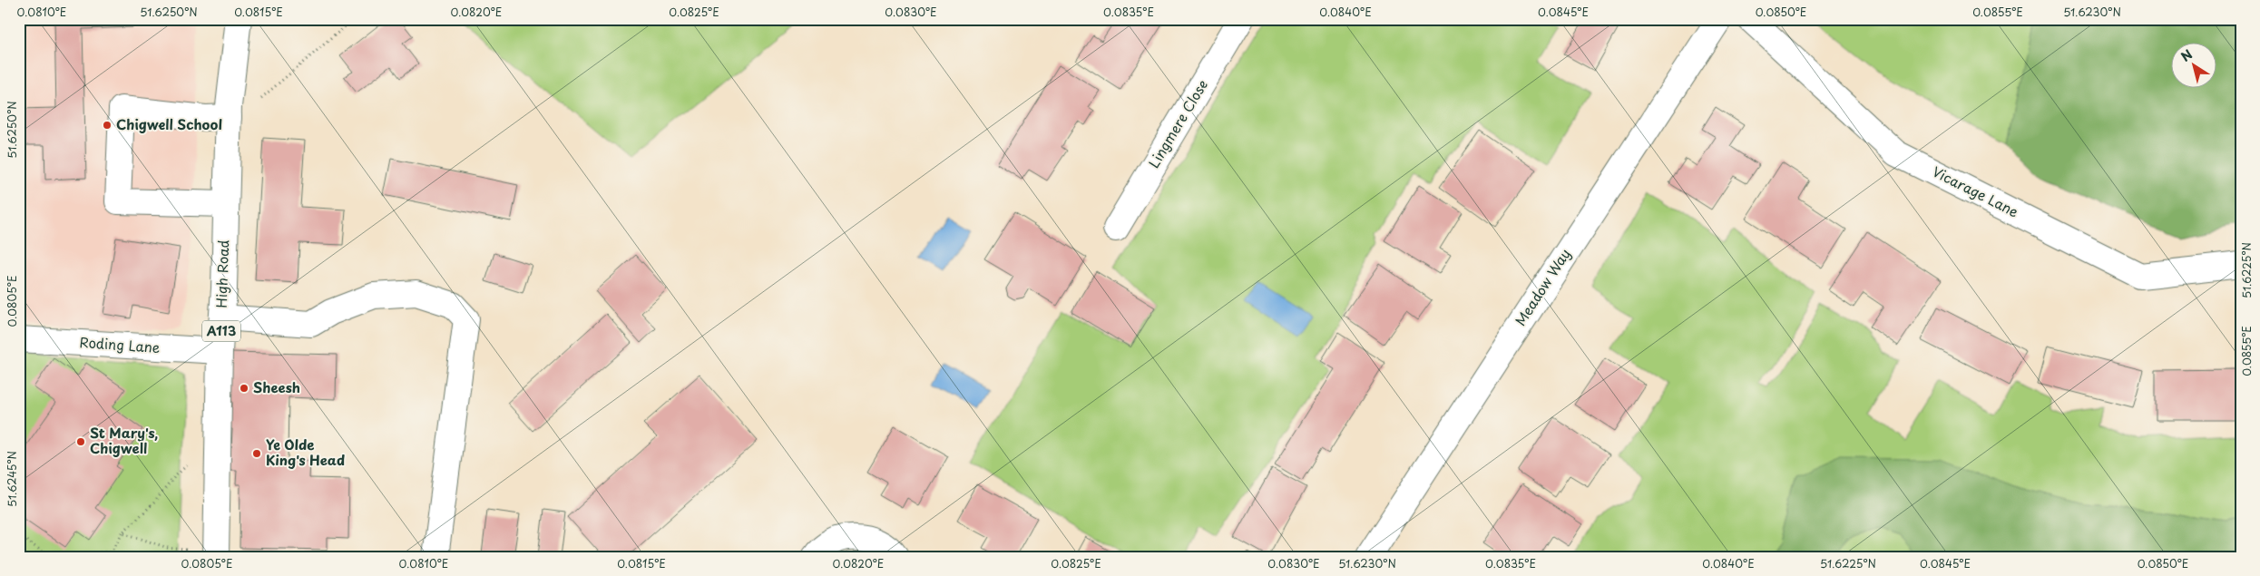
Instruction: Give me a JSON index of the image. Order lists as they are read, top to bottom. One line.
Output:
{"streets":{"street":["Lingmere Close","Vicarage Lane","High Road","Meadow Way","A113","Roding Lane"]},"crossings":[["High Road","Roding Lane"]],"places":["Chigwell School","Sheesh","St Mary's, Chigwell","Ye Olde King's Head"],"north":"top left","coordinates":["0.0810°E","51.6250°N","0.0815°E","0.0820°E","0.0825°E","0.0830°E","0.0835°E","0.0840°E","0.0845°E","0.0850°E","0.0855°E","51.6230°N","51.6225°N","0.0805°E","51.6245°N"]}
